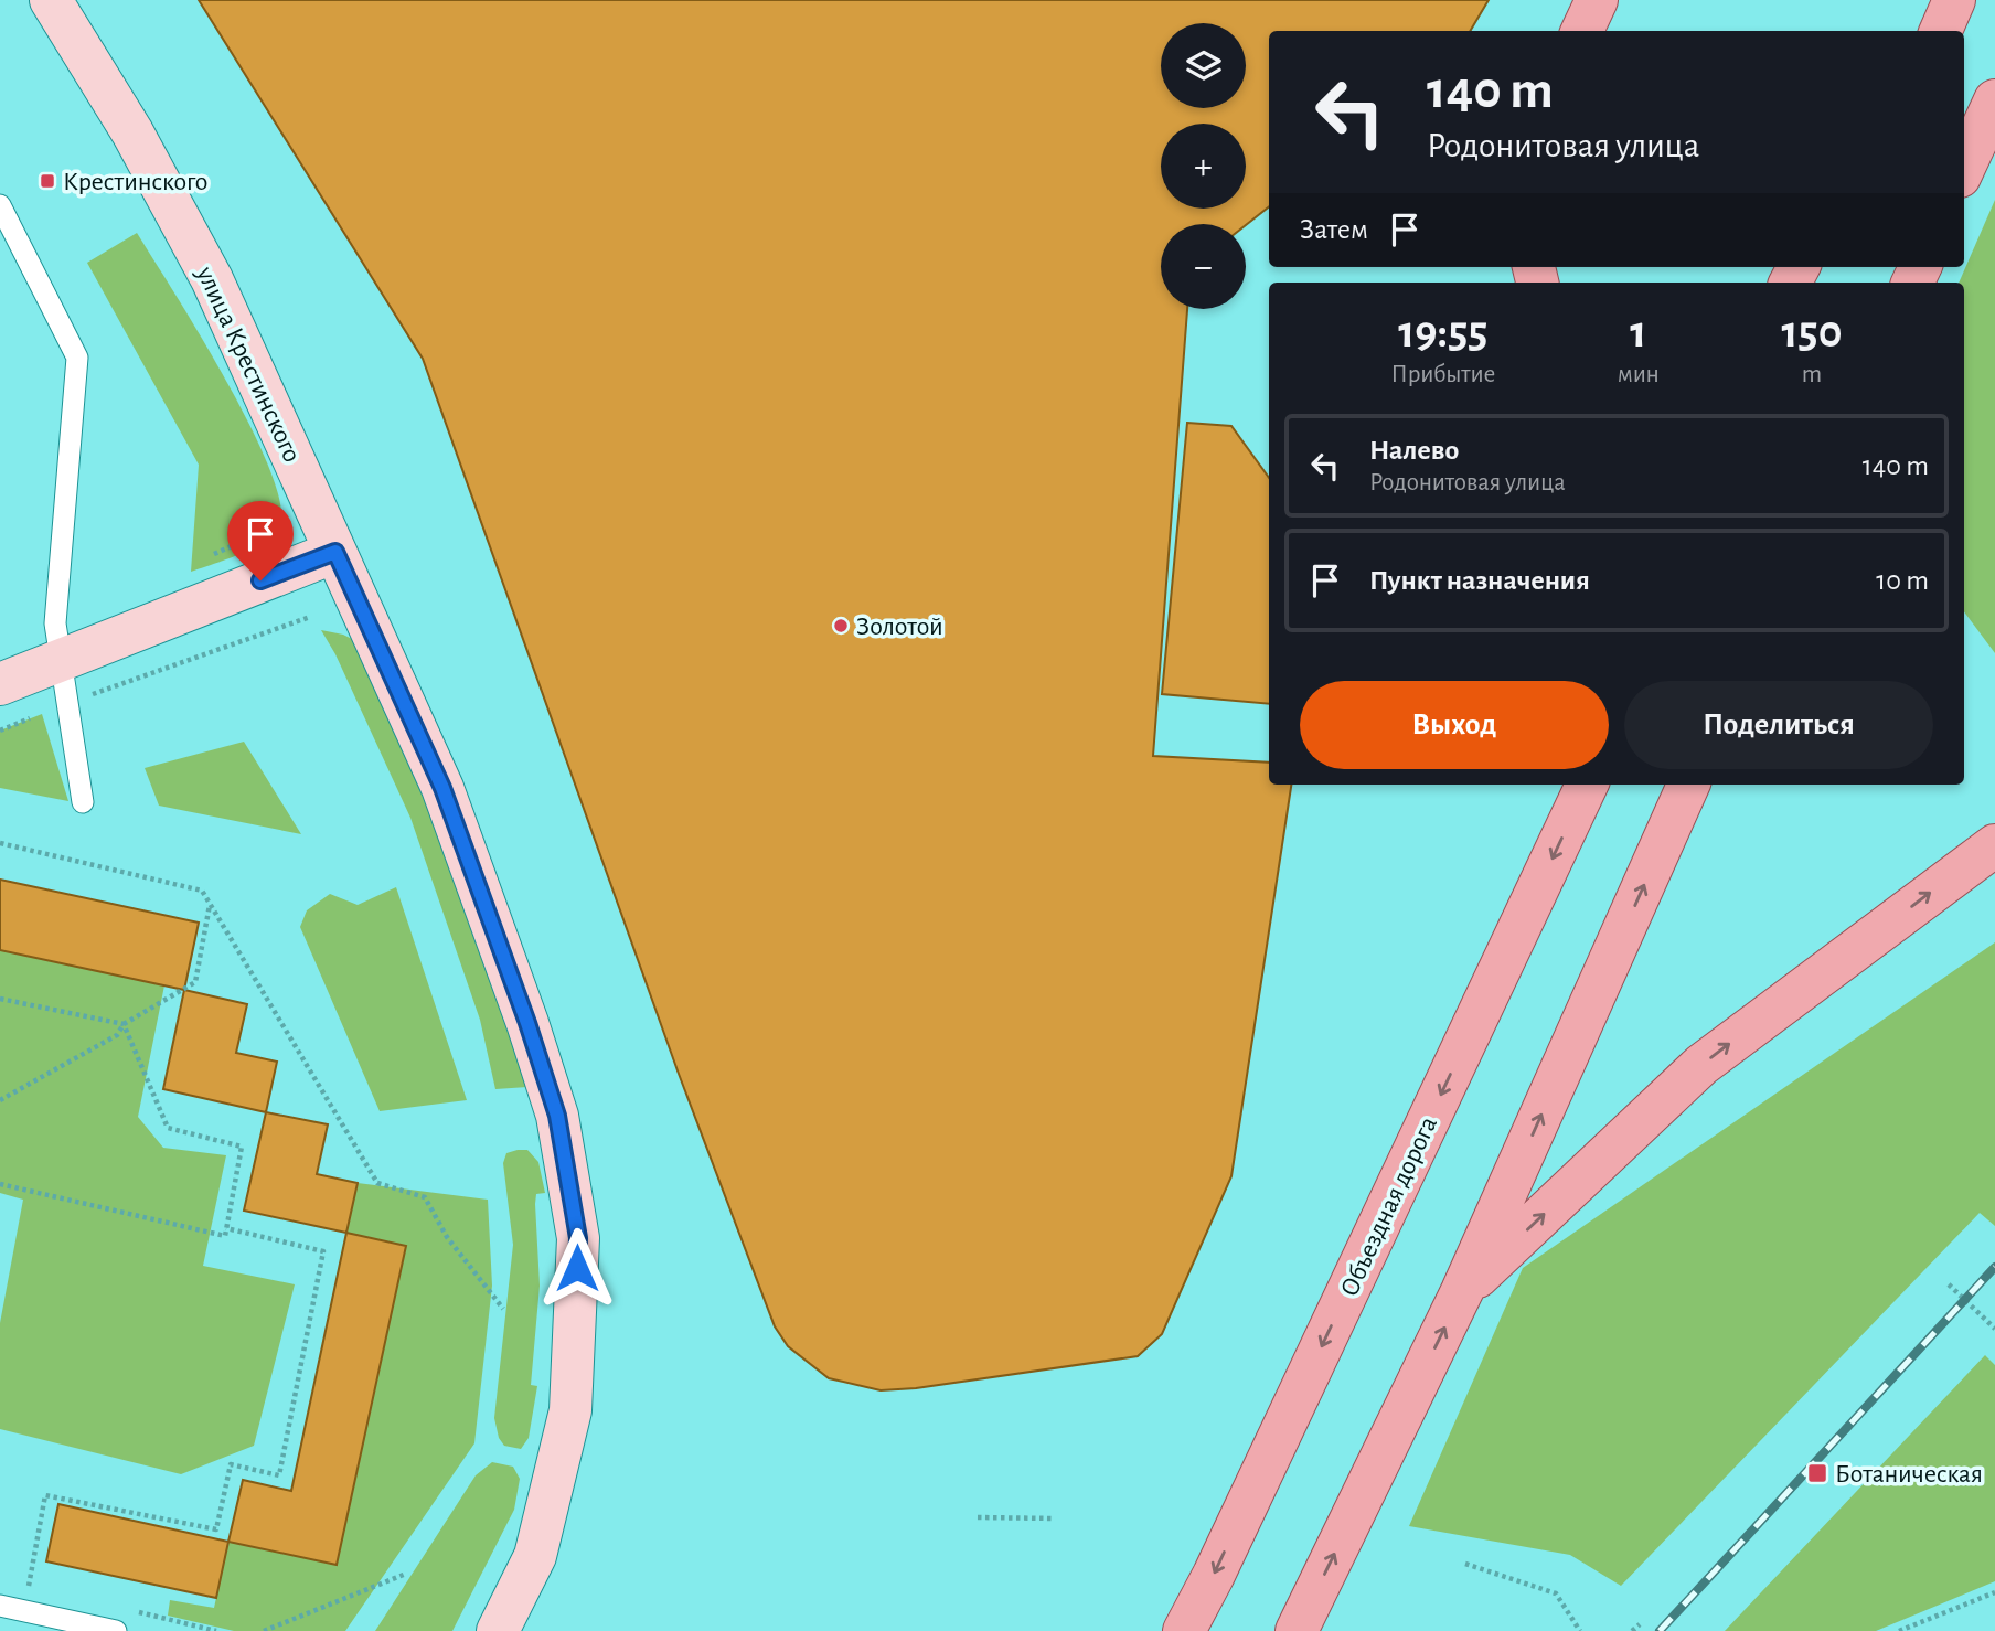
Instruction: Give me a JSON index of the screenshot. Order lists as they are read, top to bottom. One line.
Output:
{"streets":{"main road":["Объездная дорога"],"street":["улица Крестинского"]},"places":{"transit":["Крестинского","Ботаническая"],"other":["Золотой"]},"page":{"map_buttons":["+","−"],"turn":["140 m","Родонитовая улица"],"then":"Затем","eta":["19:55","Прибытие","1","мин","150","m"],"list":[{"name":"Налево","note":"Родонитовая улица","value":"140 m"},{"name":"Пункт назначения","value":"10 m"}],"buttons":["Выход","Поделиться"]}}
